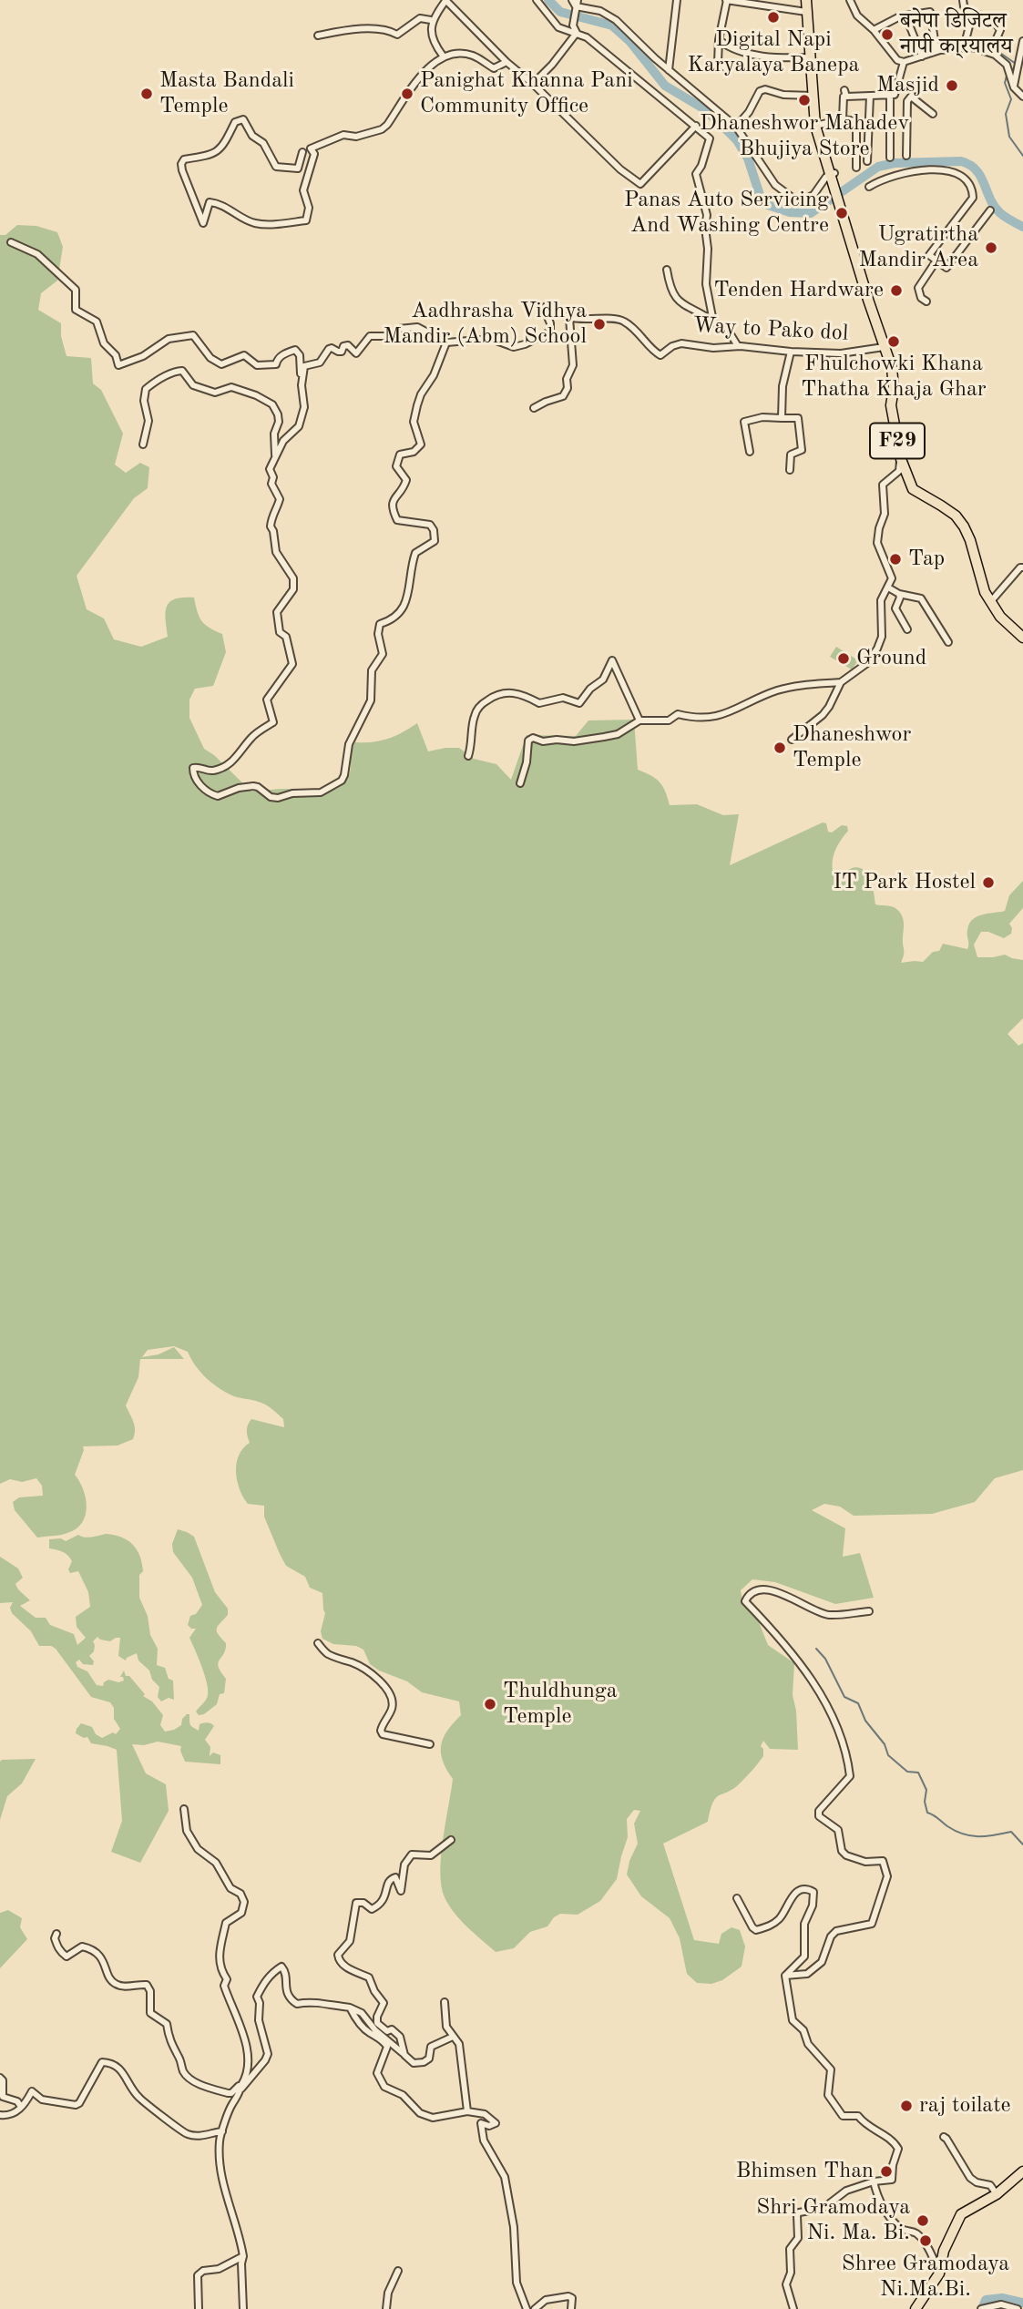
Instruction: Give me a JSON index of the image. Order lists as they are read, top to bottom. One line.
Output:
{"streets":{"main road":["F29"],"street":["Way to Pako dol"]},"crossings":[["Way to Pako dol","F29"]],"places":["Digital Napi Karyalaya Banepa","बनेपा डिजिटल नापी का्रयालय","Masjid","Masta Bandali Temple","Panighat Khanna Pani Community Office","Dhaneshwor Mahadev Bhujiya Store","Panas Auto Servicing And Washing Centre","Ugratirtha Mandir Area","Tenden Hardware","Aadhrasha Vidhya Mandir (Abm) School","Fhulchowki Khana Thatha Khaja Ghar","Tap","Ground","Dhaneshwor Temple","IT Park Hostel","Thuldhunga Temple","raj toilate","Bhimsen Than","Shri Gramodaya Ni. Ma. Bi.","Shree Gramodaya Ni.Ma.Bi."]}
